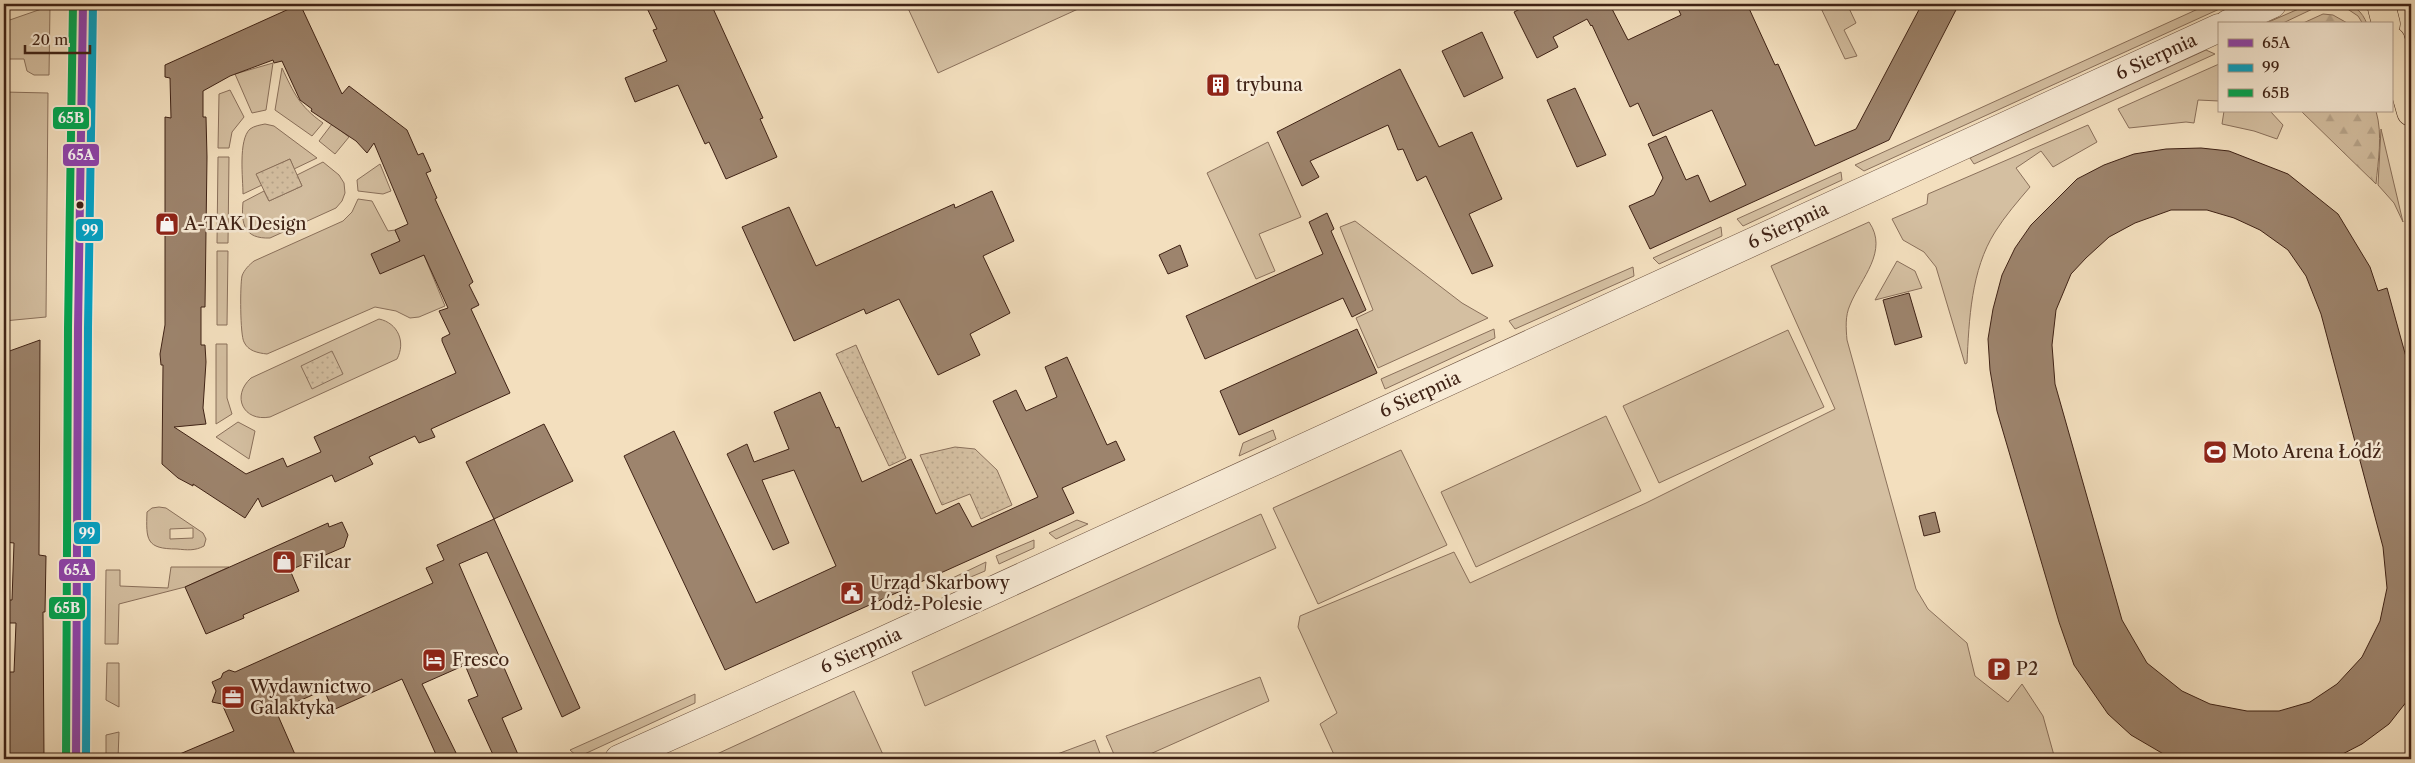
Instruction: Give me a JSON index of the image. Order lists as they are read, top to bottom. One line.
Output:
{"streets":{"street":["6 Sierpnia"]},"places":{"building":["trybuna"],"shop":["A-TAK Design","Filcar"],"sports":["Moto Arena Łódź"],"public building":["Urząd Skarbowy Łódż-Polesie"],"hotel":["Fresco"],"parking":["P2"],"office":["Wydawnictwo Galaktyka"]},"lines":["transit line 65A","transit line 99","transit line 65B"],"legend":["65A","99","65B"],"scale_bar":"20 m"}
